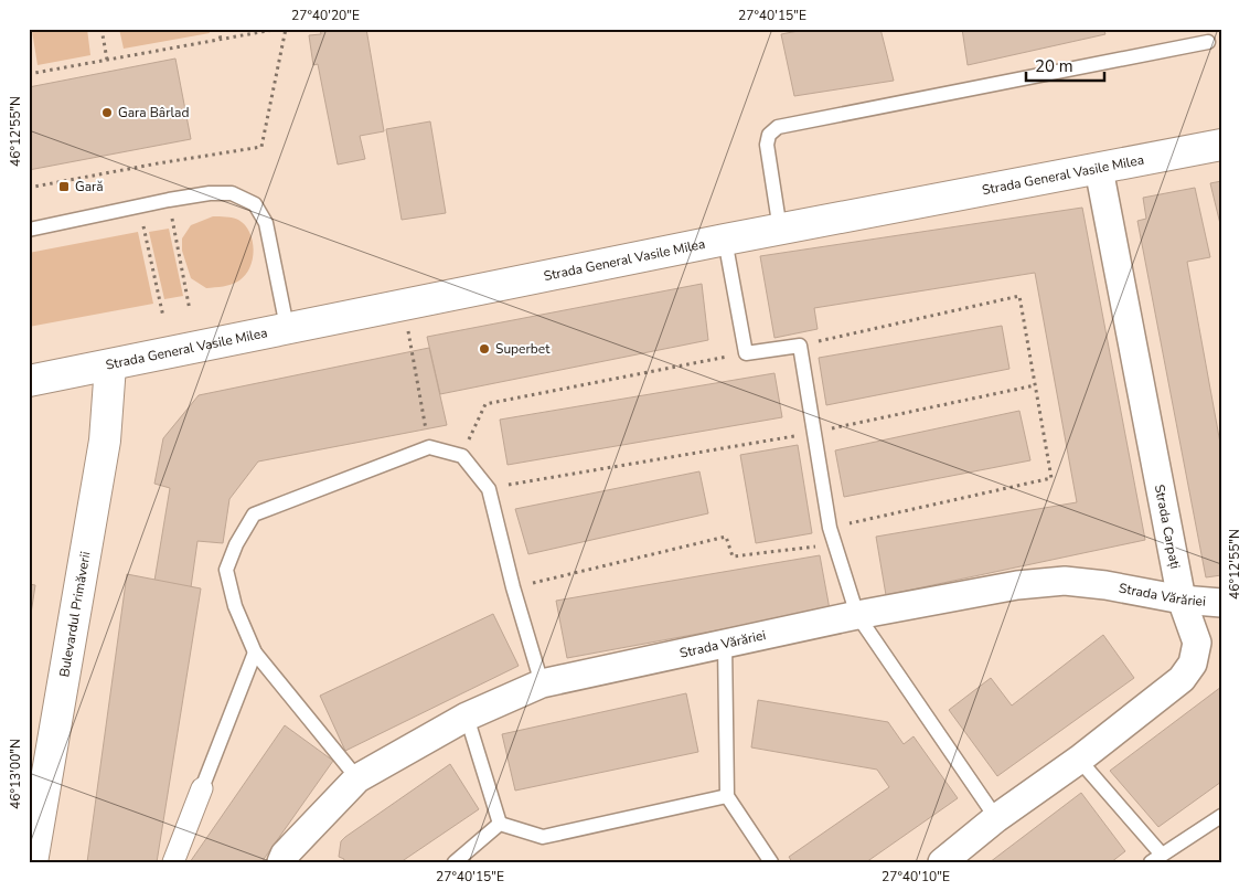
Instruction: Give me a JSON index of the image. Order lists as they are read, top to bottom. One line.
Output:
{"streets":{"main road":["Strada General Vasile Milea","Bulevardul Primăverii"],"street":["Strada Carpați","Strada Vărăriei"]},"crossings":[["Strada General Vasile Milea","Strada Carpați"],["Strada General Vasile Milea","Bulevardul Primăverii"],["Strada Carpați","Strada Vărăriei"]],"places":{"other":["Gara Bârlad","Superbet"],"transit":["Gară"]},"scale_bar":"20 m","coordinates":["27°40'20\"E","27°40'15\"E","46°12'55\"N","46°13'00\"N","27°40'10\"E"]}
